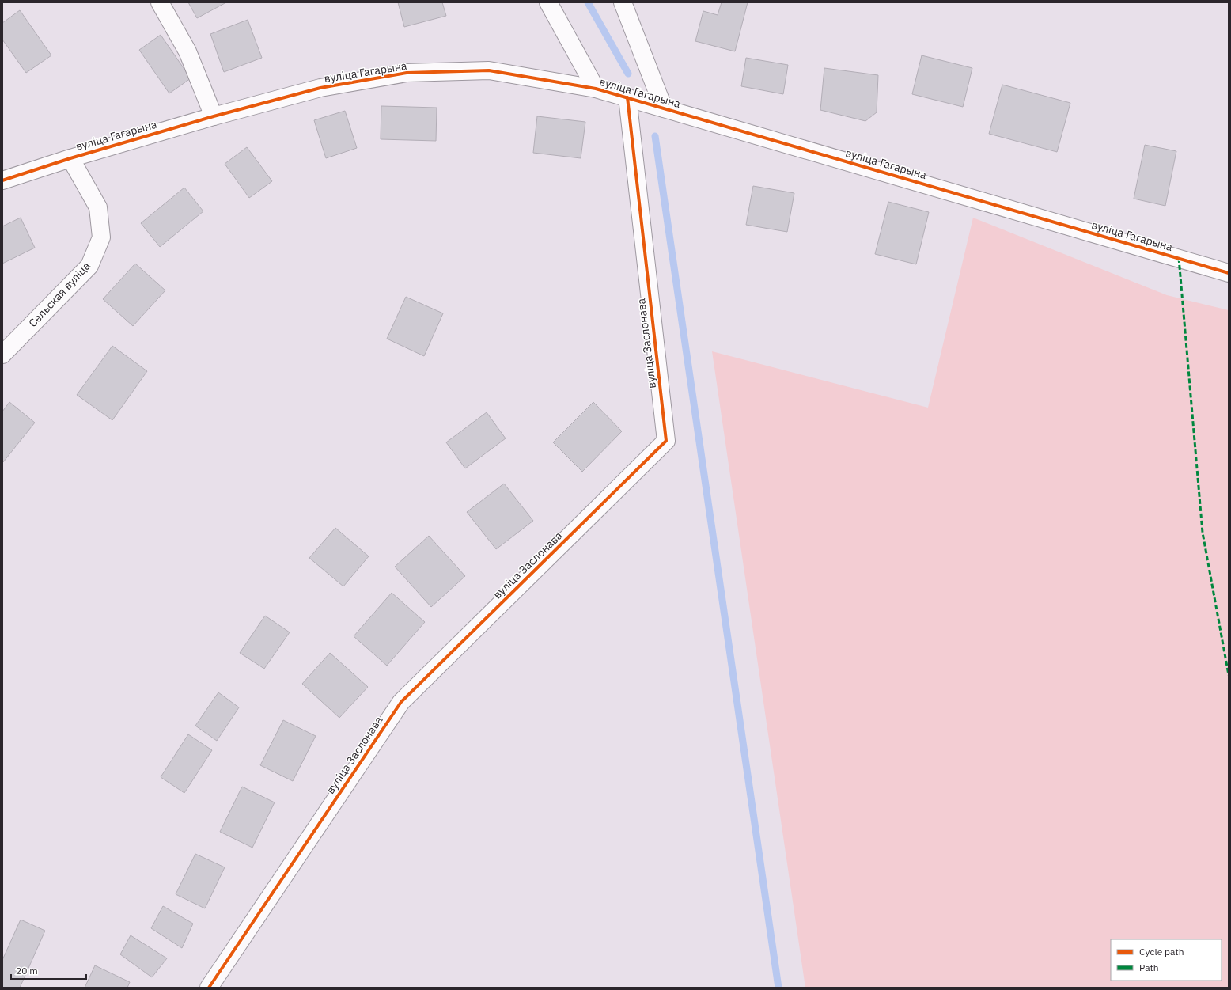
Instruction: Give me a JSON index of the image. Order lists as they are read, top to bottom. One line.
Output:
{"streets":{"street":["вуліца Гагарына","Сельская вуліца","вуліца Заслонава"]},"crossings":[["вуліца Гагарына","Сельская вуліца"],["вуліца Гагарына","вуліца Заслонава"]],"legend":["Cycle path","Path"],"scale_bar":"20 m"}
